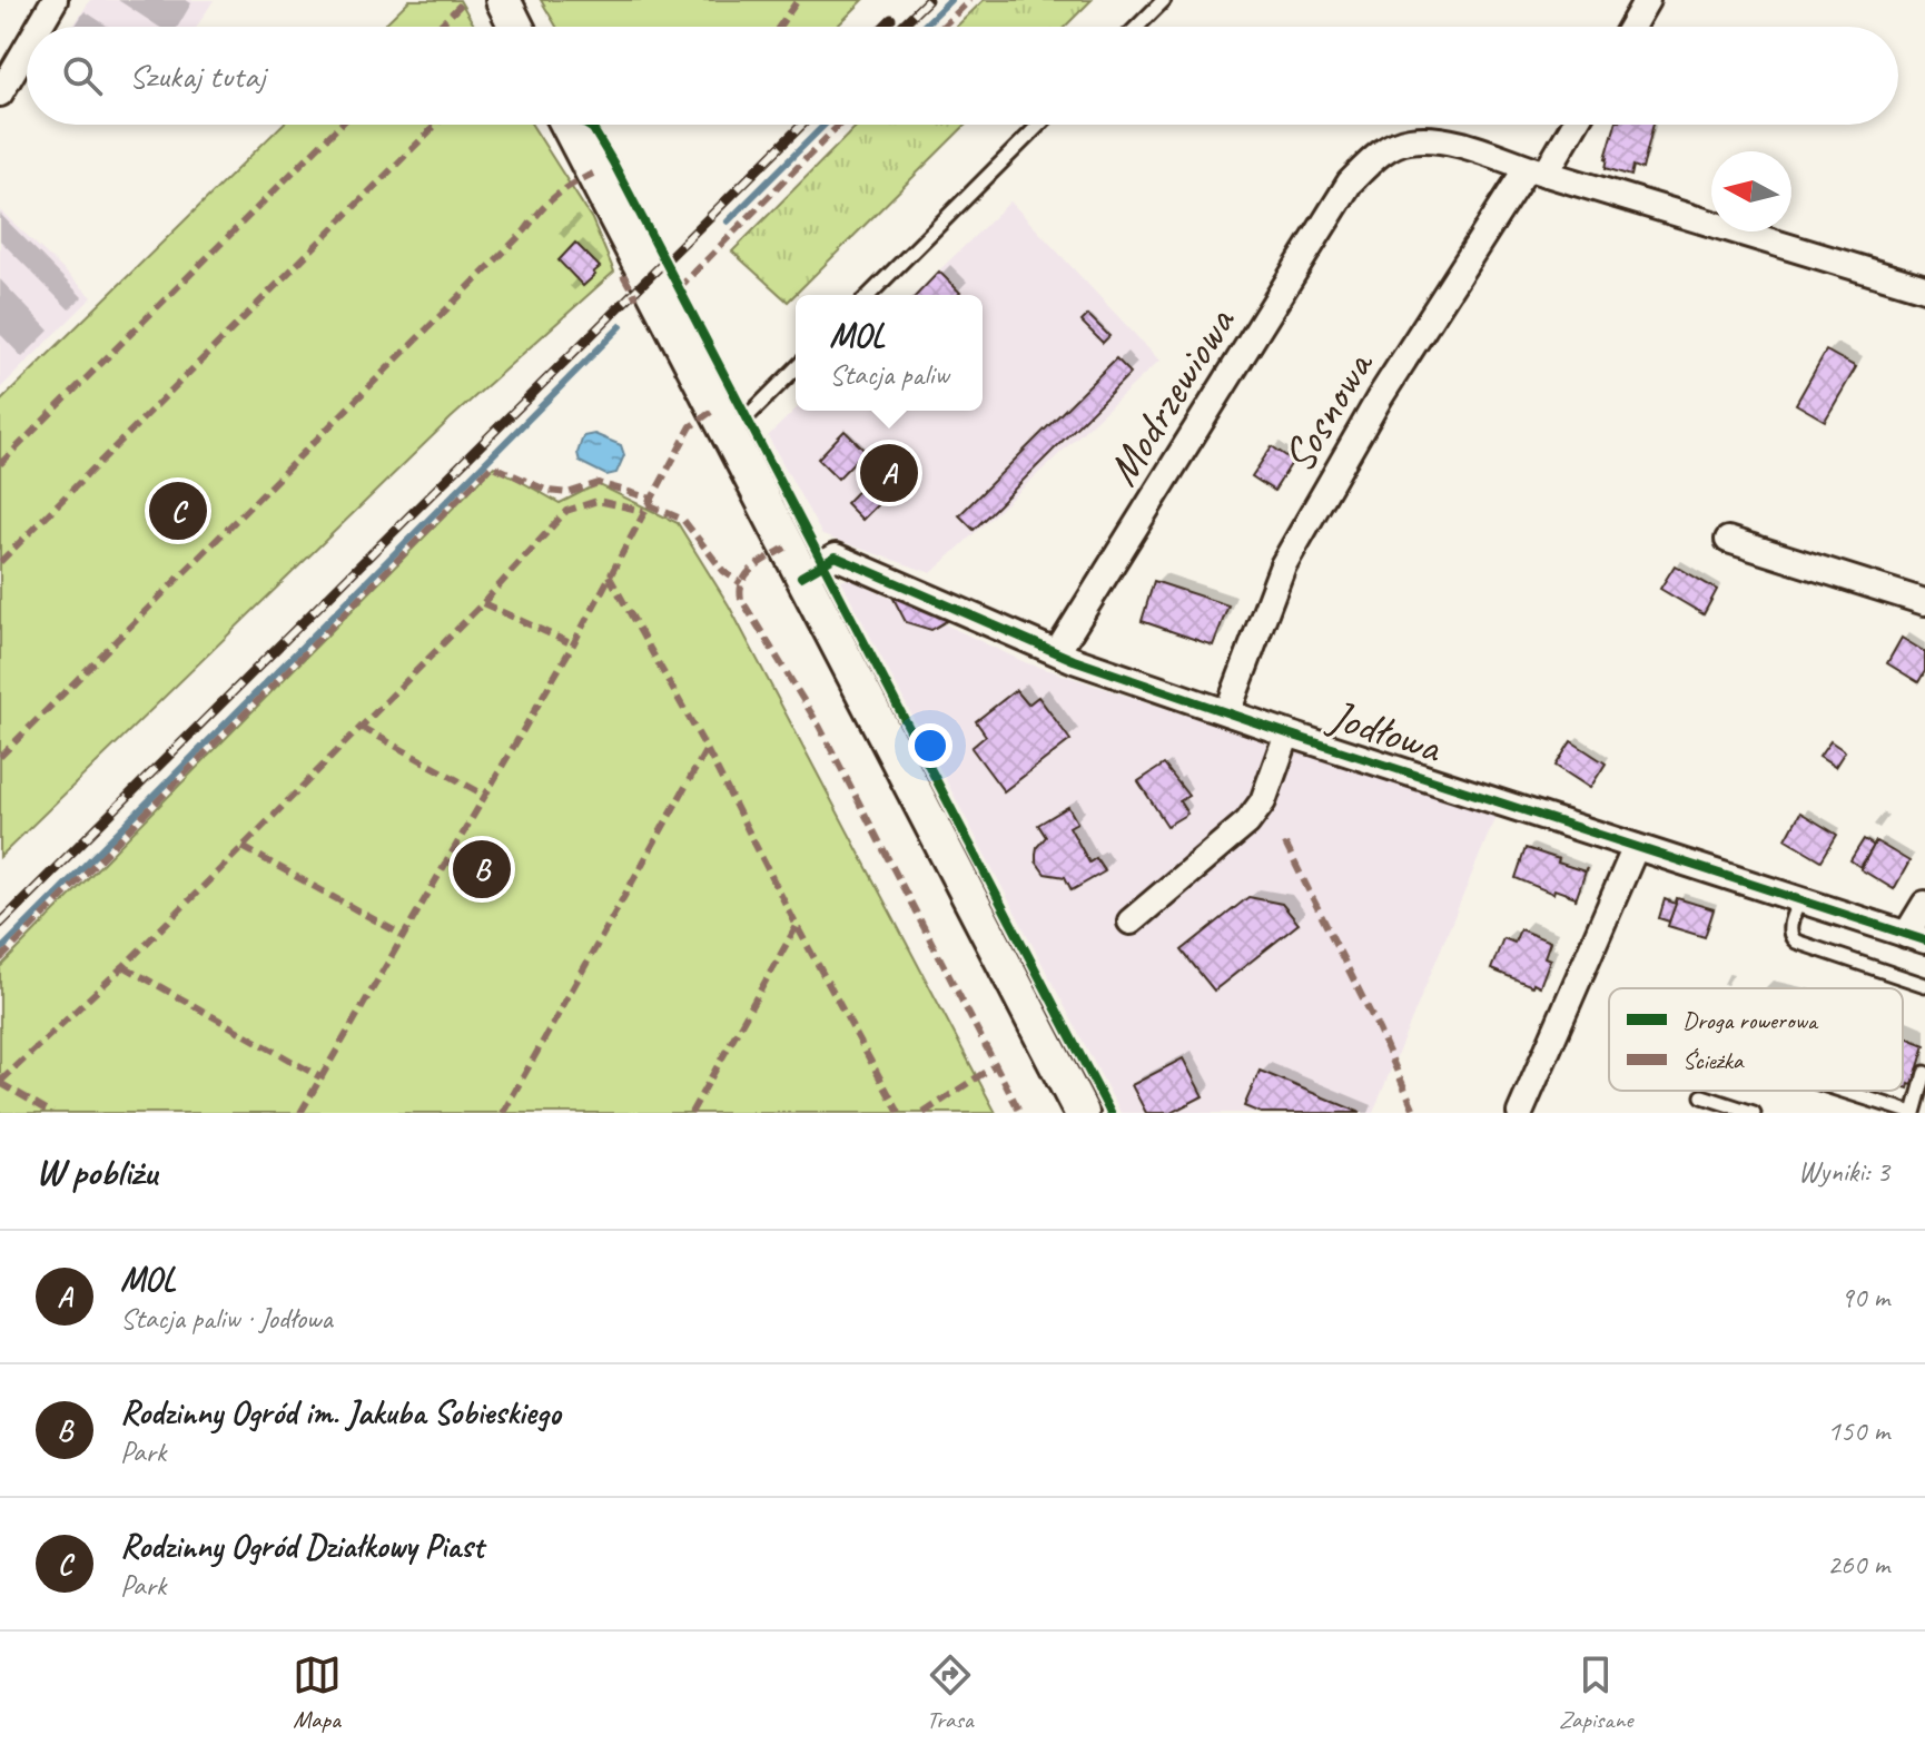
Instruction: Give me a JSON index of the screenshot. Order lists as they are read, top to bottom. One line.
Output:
{"streets":{"street":["Modrzewiowa","Sosnowa","Jodłowa"]},"crossings":[["Modrzewiowa","Sosnowa"],["Modrzewiowa","Jodłowa"],["Sosnowa","Jodłowa"]],"legend":["Droga rowerowa","Ścieżka"],"north":"left","page":{"search":"Szukaj tutaj","popup":["MOL","Stacja paliw"],"pins":["A","C","B"],"heading":["W pobliżu","Wyniki: 3"],"list":[{"mark":"A","name":"MOL","note":"Stacja paliw · Jodłowa","value":"90 m"},{"mark":"B","name":"Rodzinny Ogród im. Jakuba Sobieskiego","note":"Park","value":"150 m"},{"mark":"C","name":"Rodzinny Ogród Działkowy Piast","note":"Park","value":"260 m"}],"nav":["Mapa","Trasa","Zapisane"]}}
